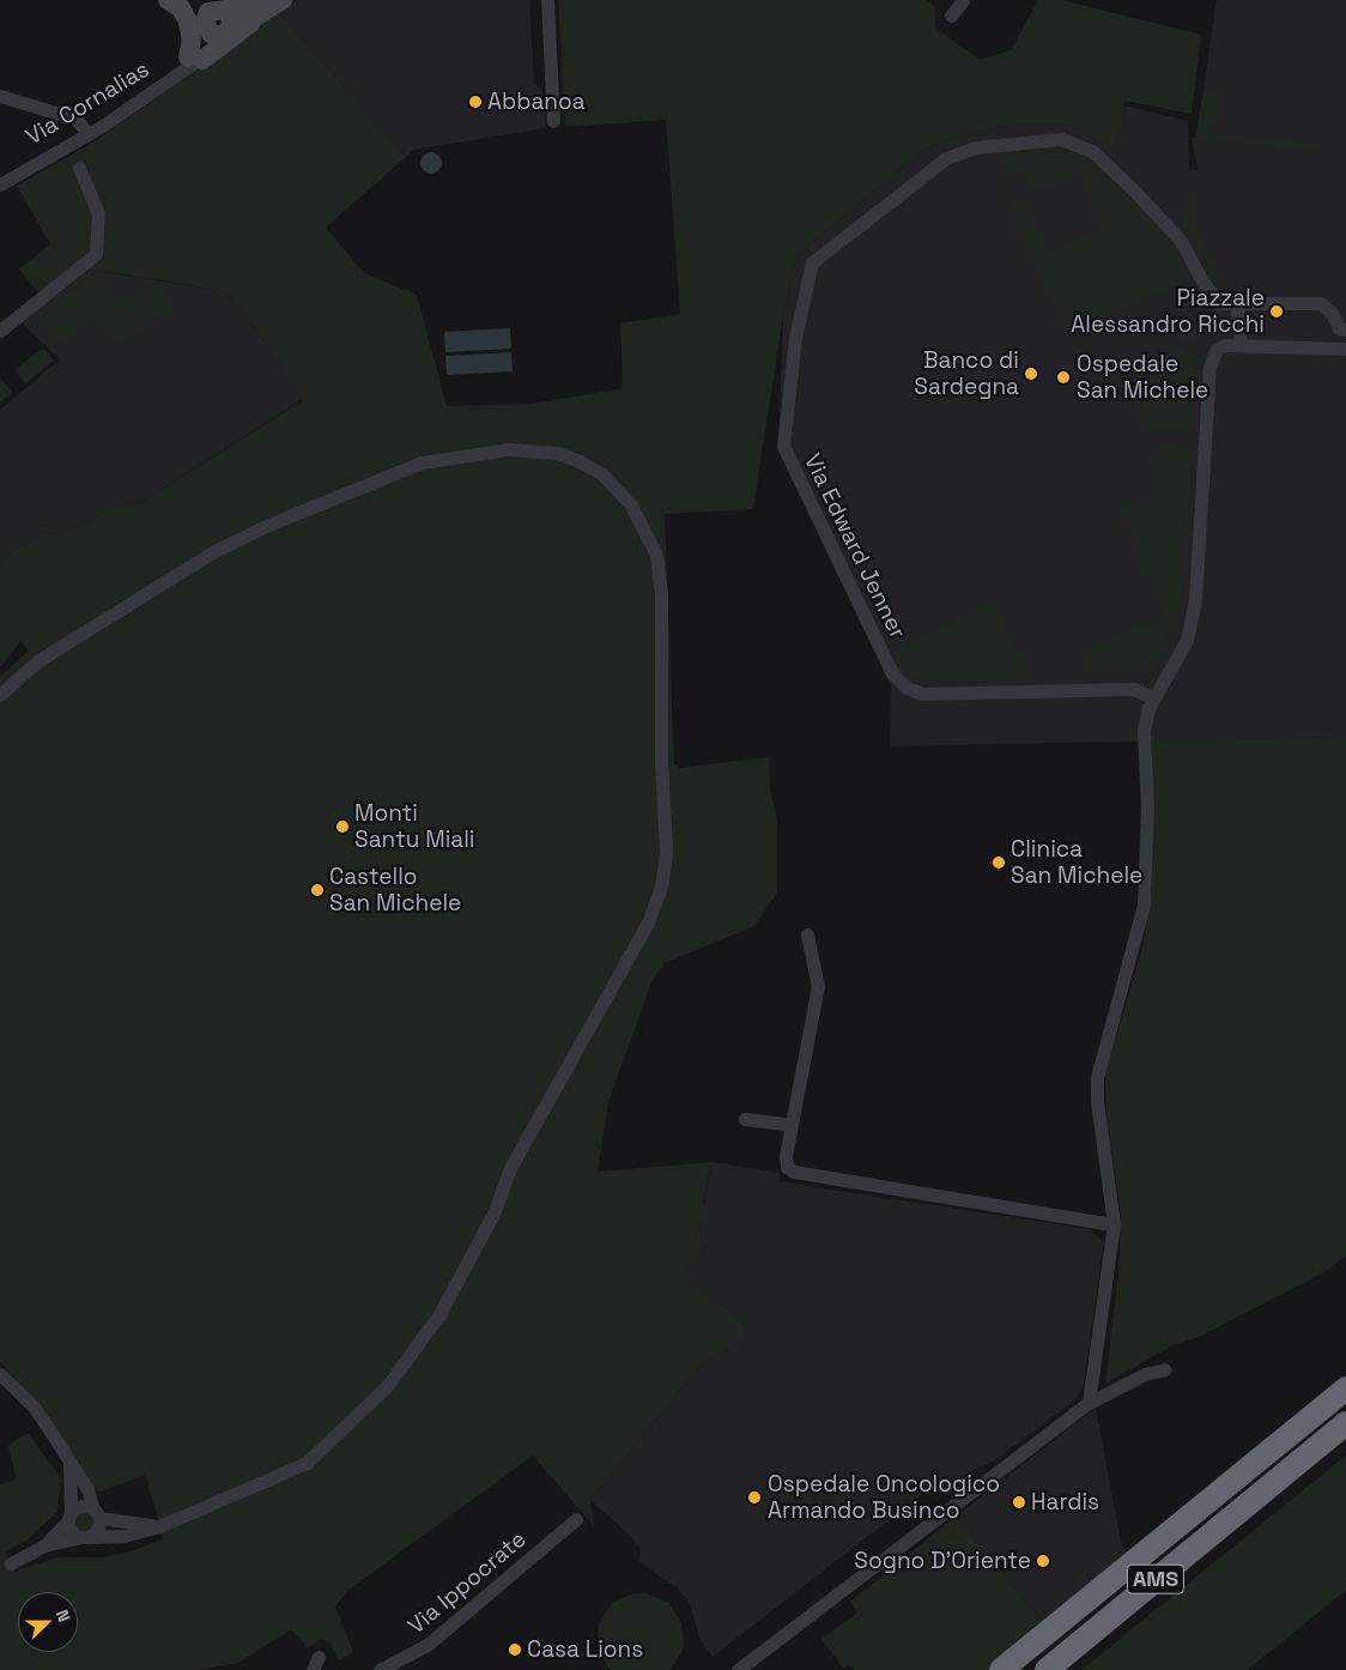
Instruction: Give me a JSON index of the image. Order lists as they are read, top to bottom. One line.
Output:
{"streets":{"highway":["AMS"],"street":["Via Cornalias","Via Edward Jenner","Via Ippocrate"]},"places":["Abbanoa","Piazzale Alessandro Ricchi","Banco di Sardegna","Ospedale San Michele","Monti Santu Miali","Clinica San Michele","Castello San Michele","Ospedale Oncologico Armando Businco","Hardis","Sogno D'Oriente","Casa Lions"],"north":"right"}
